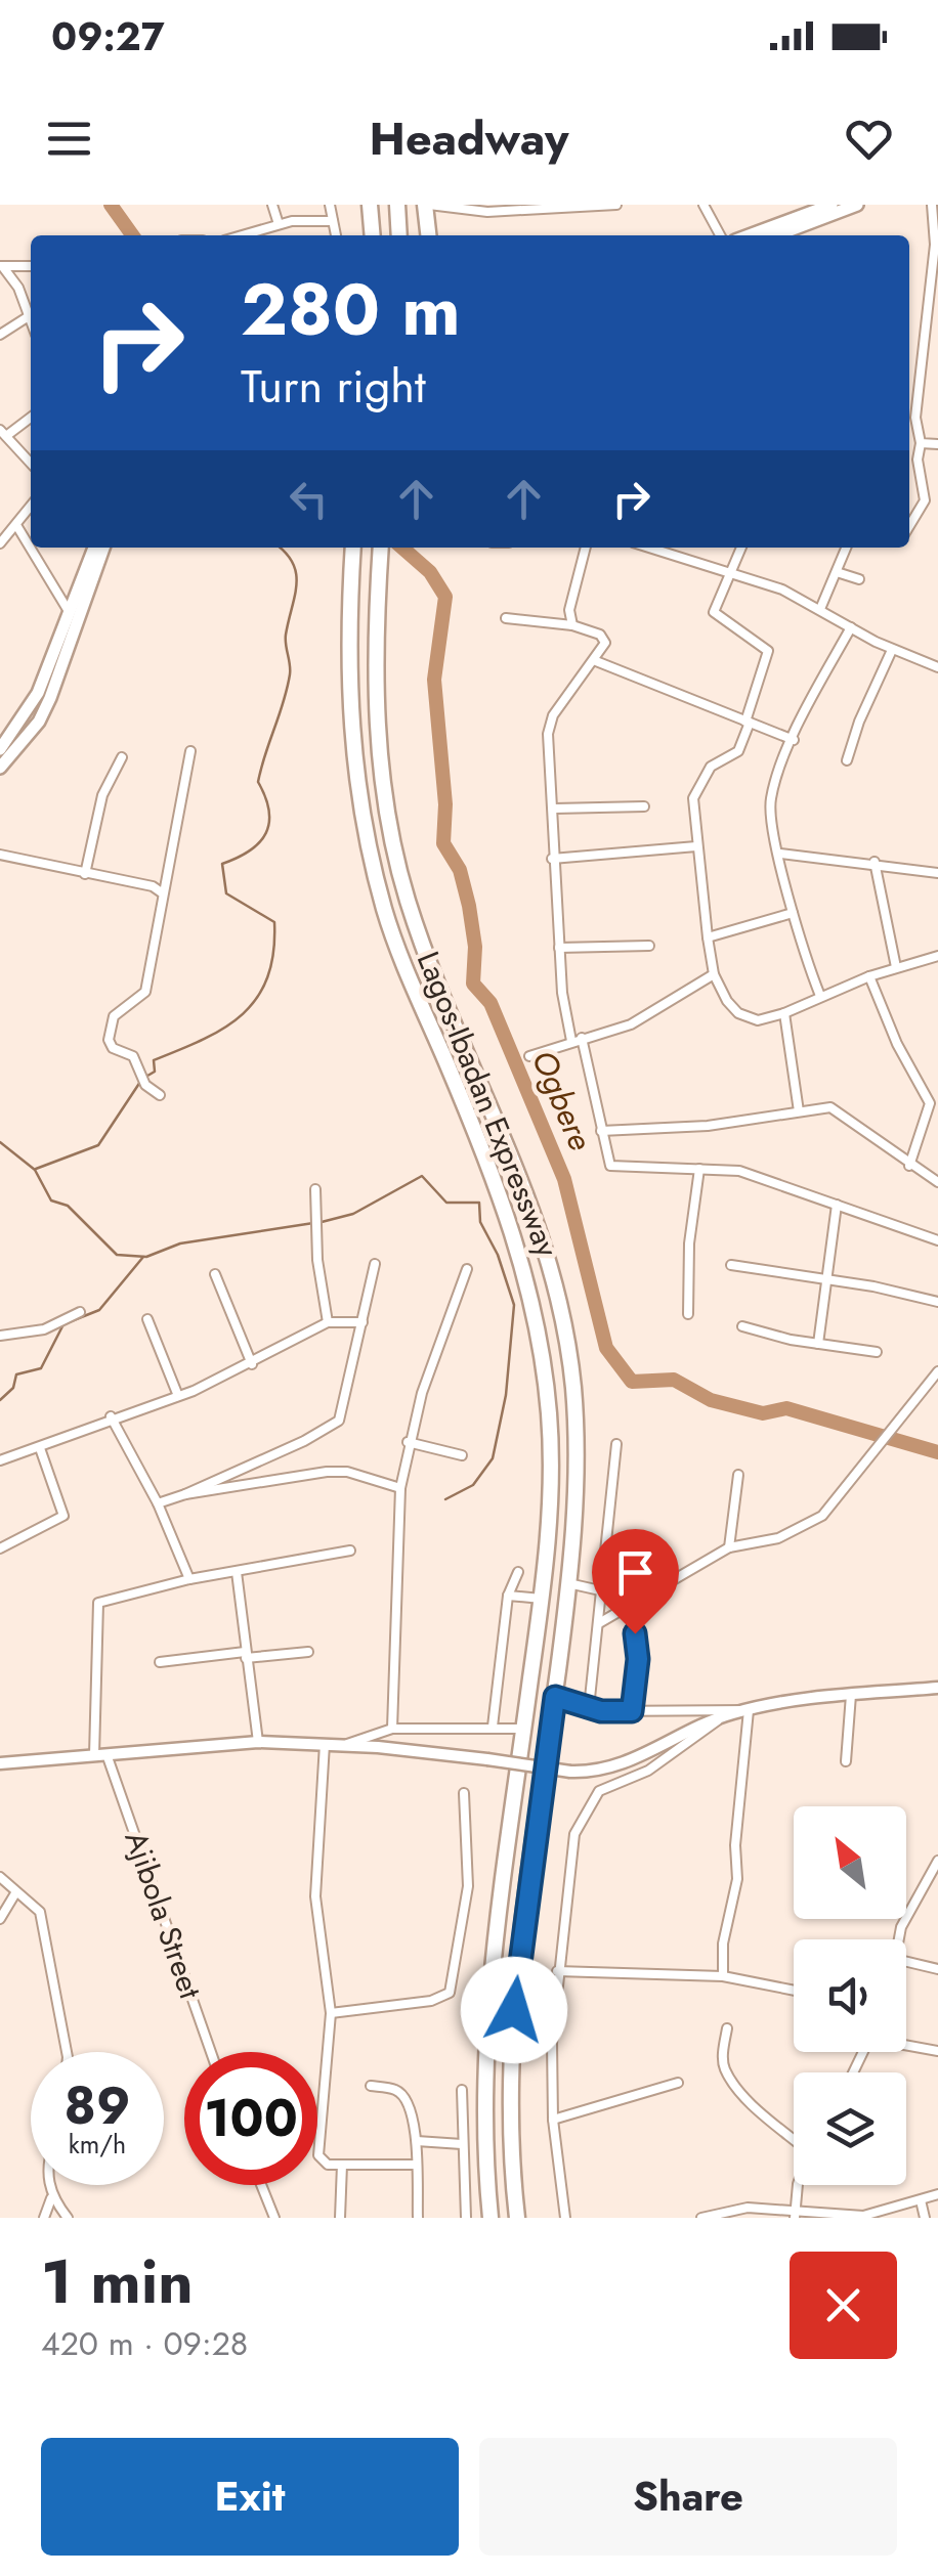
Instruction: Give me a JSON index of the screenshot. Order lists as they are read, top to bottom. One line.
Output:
{"streets":{"highway":["Lagos-Ibadan Expressway"],"street":["Ajibola Street"]},"water":["Ogbere"],"north":"top left","page":{"status":"09:27","header":"Headway","turn":["280 m","Turn right"],"speed":"89 km/h","limit":"100","heading":["1 min","420 m · 09:28"],"buttons":["Exit","Share"]}}
